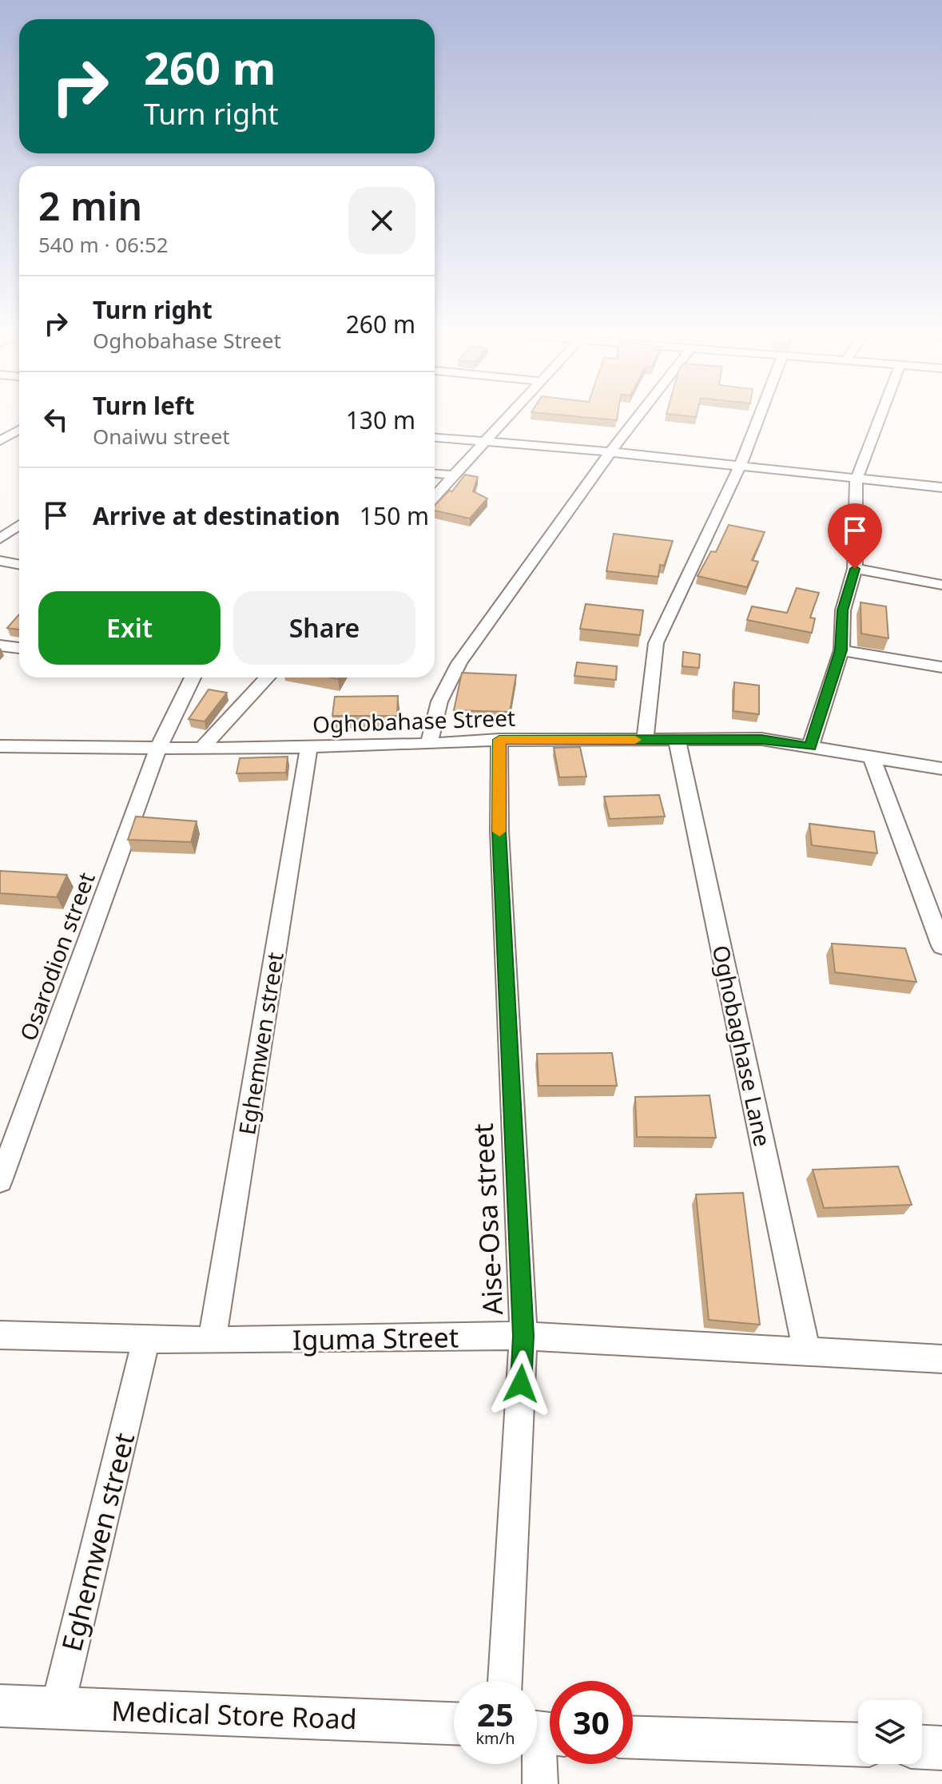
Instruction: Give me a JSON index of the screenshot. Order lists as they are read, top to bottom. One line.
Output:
{"streets":{"street":["Oghobahase Street","Osarodion street","Eghemwen street","Oghobaghase Lane","Aise-Osa street","Iguma Street","Medical Store Road"]},"crossings":[["Oghobahase Street","Osarodion street"],["Oghobahase Street","Eghemwen street"],["Oghobahase Street","Oghobaghase Lane"],["Oghobahase Street","Aise-Osa street"],["Eghemwen street","Iguma Street"],["Eghemwen street","Medical Store Road"],["Oghobaghase Lane","Iguma Street"],["Aise-Osa street","Iguma Street"]],"page":{"turn":["260 m","Turn right"],"heading":["2 min","540 m · 06:52"],"list":[{"name":"Turn right","note":"Oghobahase Street","value":"260 m"},{"name":"Turn left","note":"Onaiwu street","value":"130 m"},{"name":"Arrive at destination","value":"150 m"}],"buttons":["Exit","Share"],"speed":"25 km/h","limit":"30"}}
